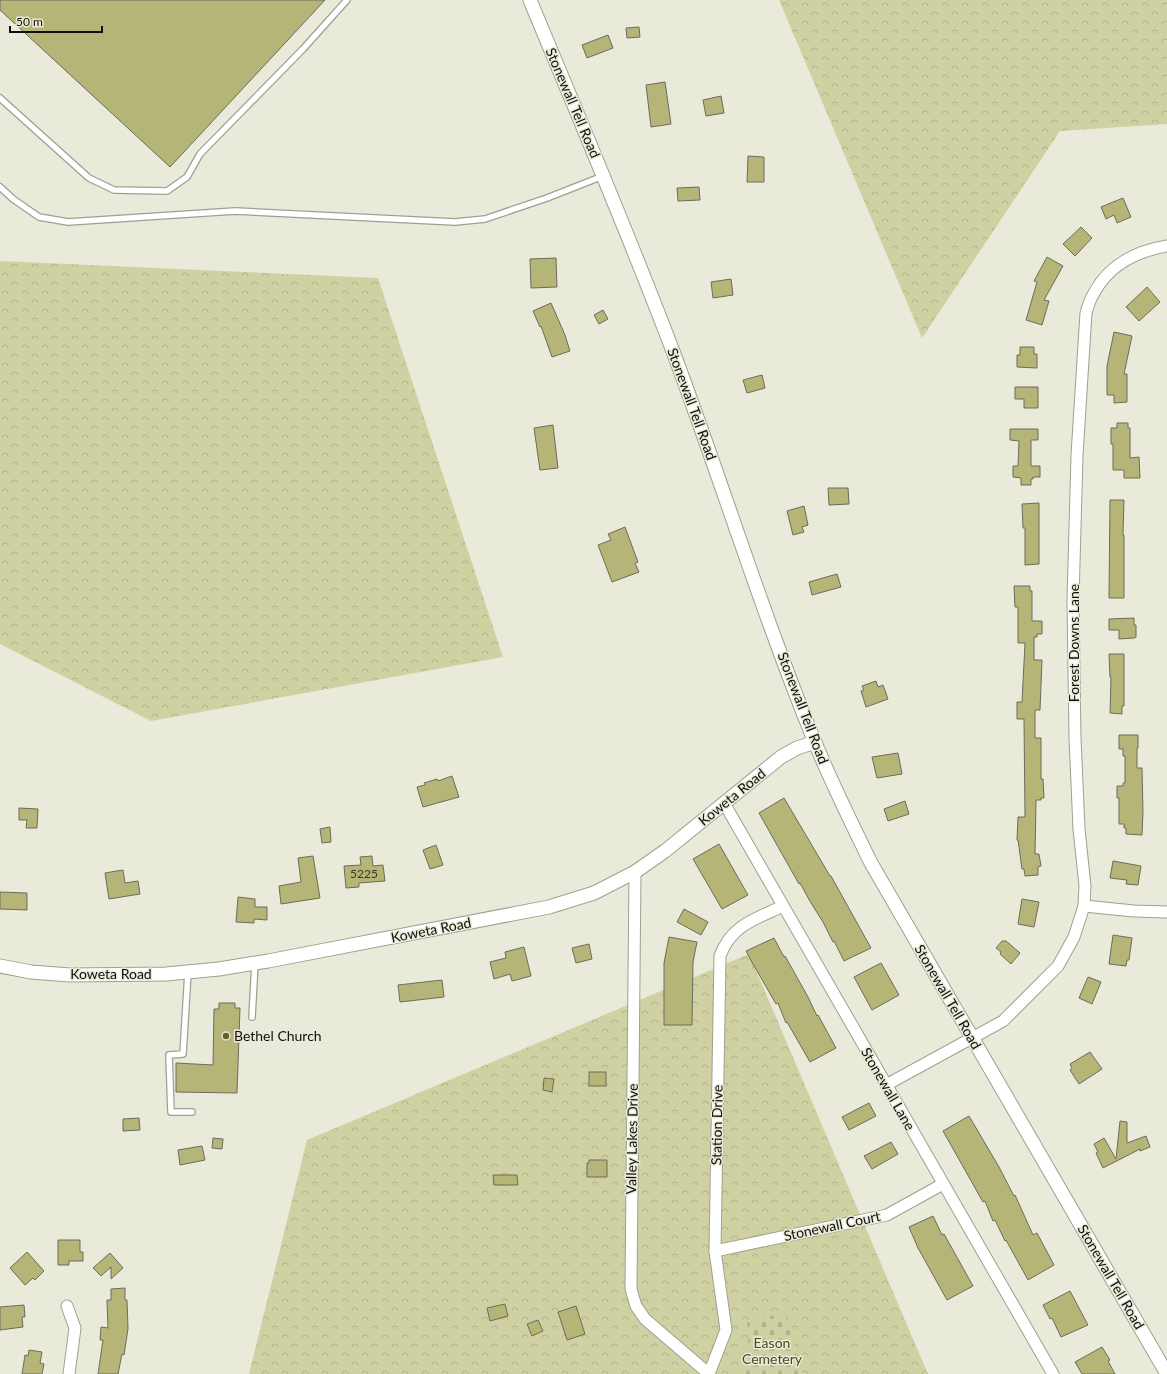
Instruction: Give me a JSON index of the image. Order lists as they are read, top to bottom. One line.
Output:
{"streets":{"street":["Stonewall Tell Road","Forest Downs Lane","Koweta Road","Stonewall Lane","Station Drive","Valley Lakes Drive","Stonewall Court"]},"crossings":[["Stonewall Tell Road","Forest Downs Lane"],["Stonewall Tell Road","Koweta Road"],["Forest Downs Lane","Stonewall Lane"],["Koweta Road","Stonewall Lane"],["Koweta Road","Valley Lakes Drive"],["Stonewall Lane","Station Drive"],["Stonewall Lane","Stonewall Court"],["Station Drive","Valley Lakes Drive"],["Station Drive","Stonewall Court"]],"parks":["Eason Cemetery"],"places":["Bethel Church"],"house_numbers":["5225"],"scale_bar":"50 m"}
